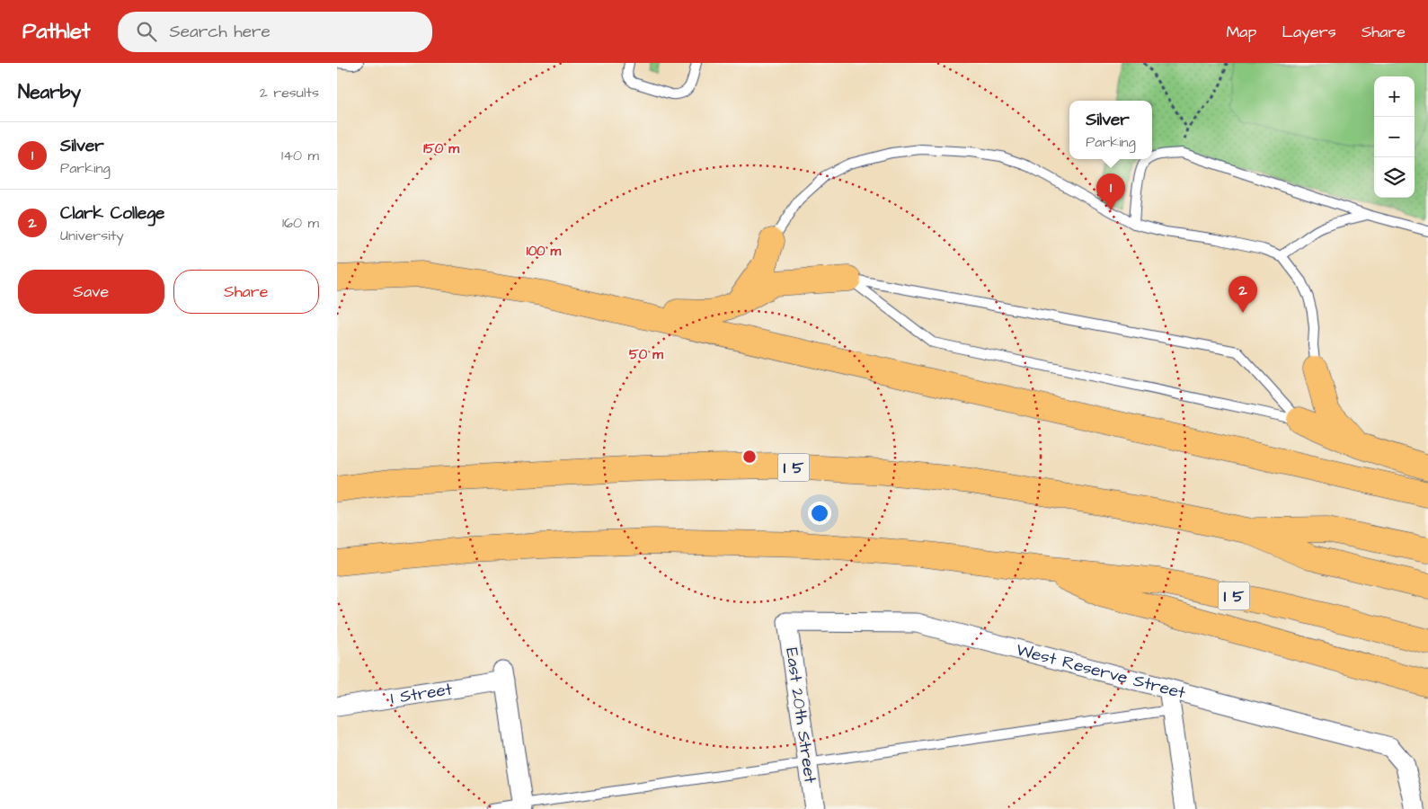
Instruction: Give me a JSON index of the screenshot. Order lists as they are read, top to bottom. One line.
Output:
{"streets":{"highway":["I 5"],"street":["West Reserve Street","I Street","East 20th Street"]},"crossings":[["West Reserve Street","East 20th Street"]],"page":{"header":"Pathlet","search":"Search here","nav":["Map","Layers","Share"],"heading":["Nearby","2 results"],"map_buttons":["+","−"],"popup":["Silver","Parking"],"list":[{"mark":"1","name":"Silver","note":"Parking","value":"140 m"},{"mark":"2","name":"Clark College","note":"University","value":"160 m"}],"pins":["1","2"],"buttons":["Save","Share"]},"rings":["150 m","100 m","50 m"]}
